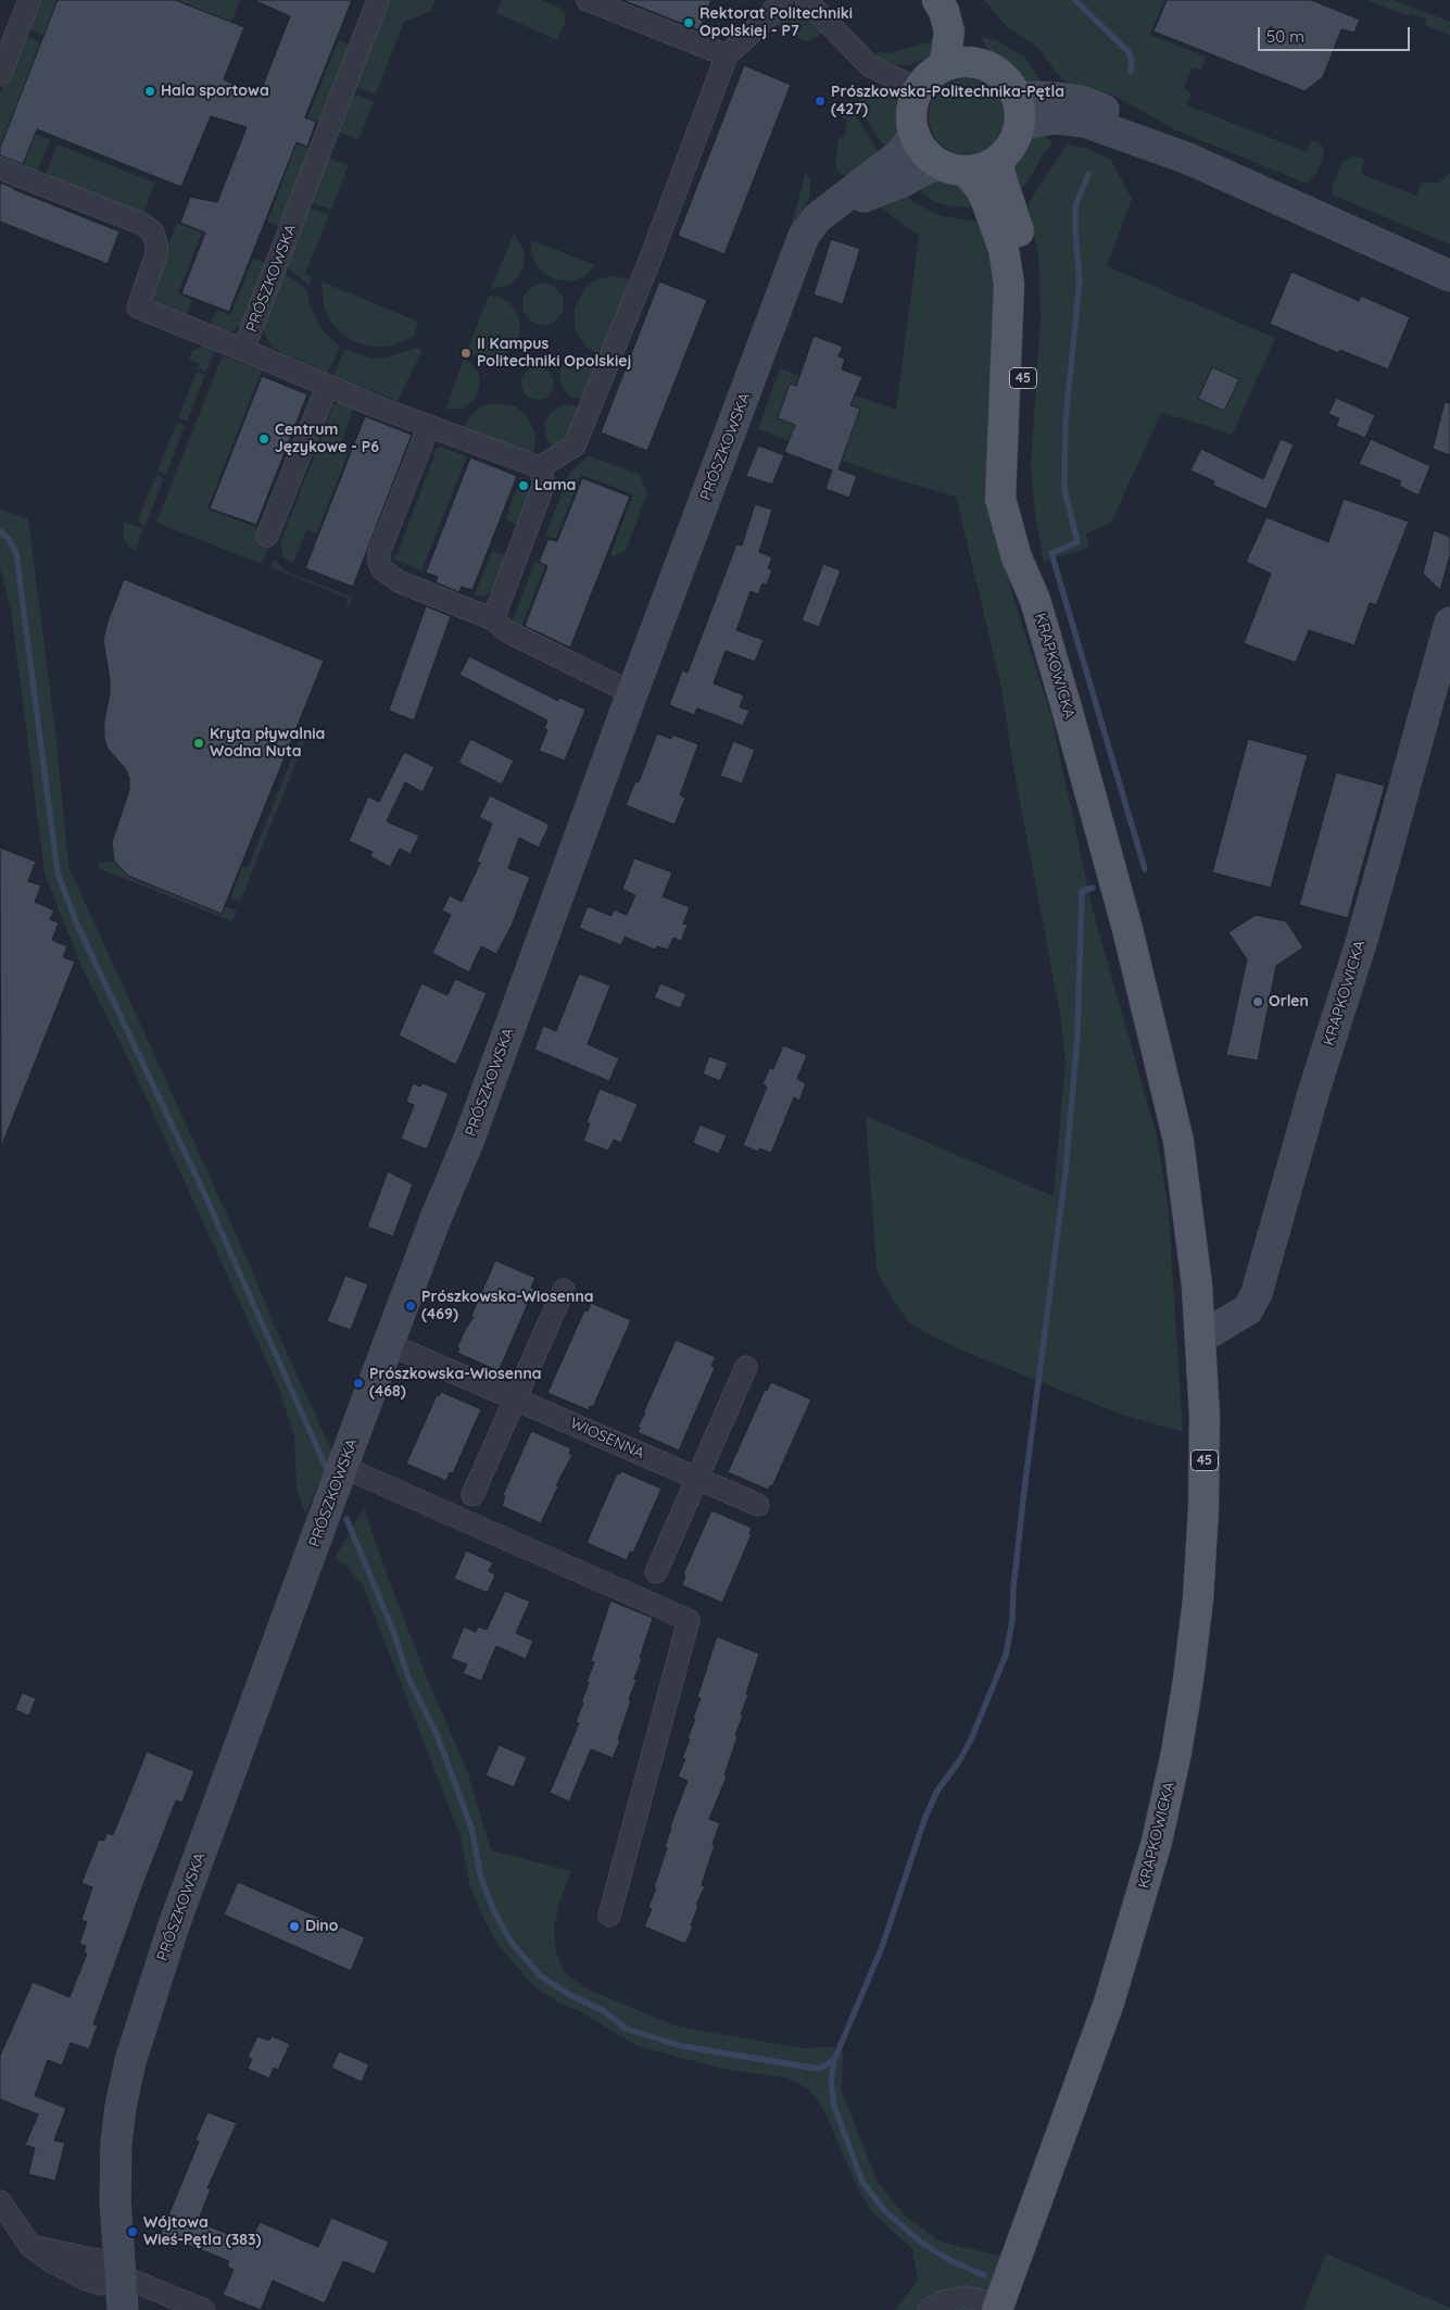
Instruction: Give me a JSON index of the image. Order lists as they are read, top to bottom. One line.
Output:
{"streets":{"main road":["PRÓSZKOWSKA","45","KRAPKOWICKA"],"street":["WIOSENNA"]},"crossings":[["PRÓSZKOWSKA","45"],["PRÓSZKOWSKA","KRAPKOWICKA"],["PRÓSZKOWSKA","WIOSENNA"],["45","KRAPKOWICKA"]],"places":["Rektorat Politechniki Opolskiej - P7","Hala sportowa","Prószkowska-Politechnika-Pętla (427)","II Kampus Politechniki Opolskiej","Centrum Językowe - P6","Lama","Kryta pływalnia Wodna Nuta","Orlen","Prószkowska-Wiosenna (469)","Prószkowska-Wiosenna (468)","Dino","Wójtowa Wieś-Pętla (383)"],"scale_bar":"50 m"}
